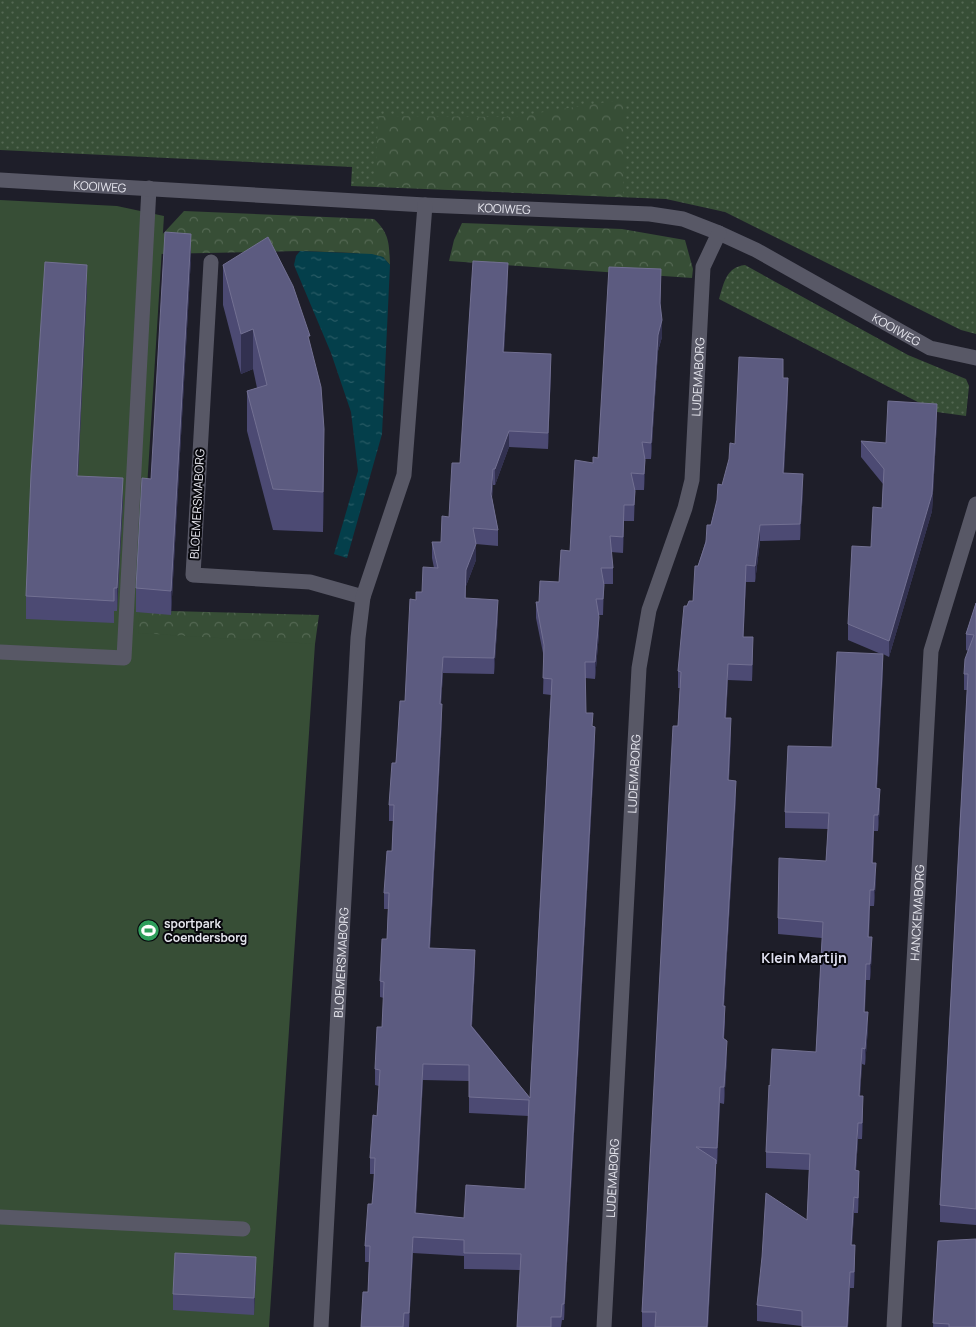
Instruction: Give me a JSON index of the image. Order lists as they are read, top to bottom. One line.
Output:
{"streets":{"street":["KOOIWEG","LUDEMABORG","BLOEMERSMABORG","HANCKEMABORG"]},"crossings":[["KOOIWEG","LUDEMABORG"],["KOOIWEG","BLOEMERSMABORG"]],"districts":["Klein Martijn"],"places":{"sports":["sportpark Coendersborg"]}}
